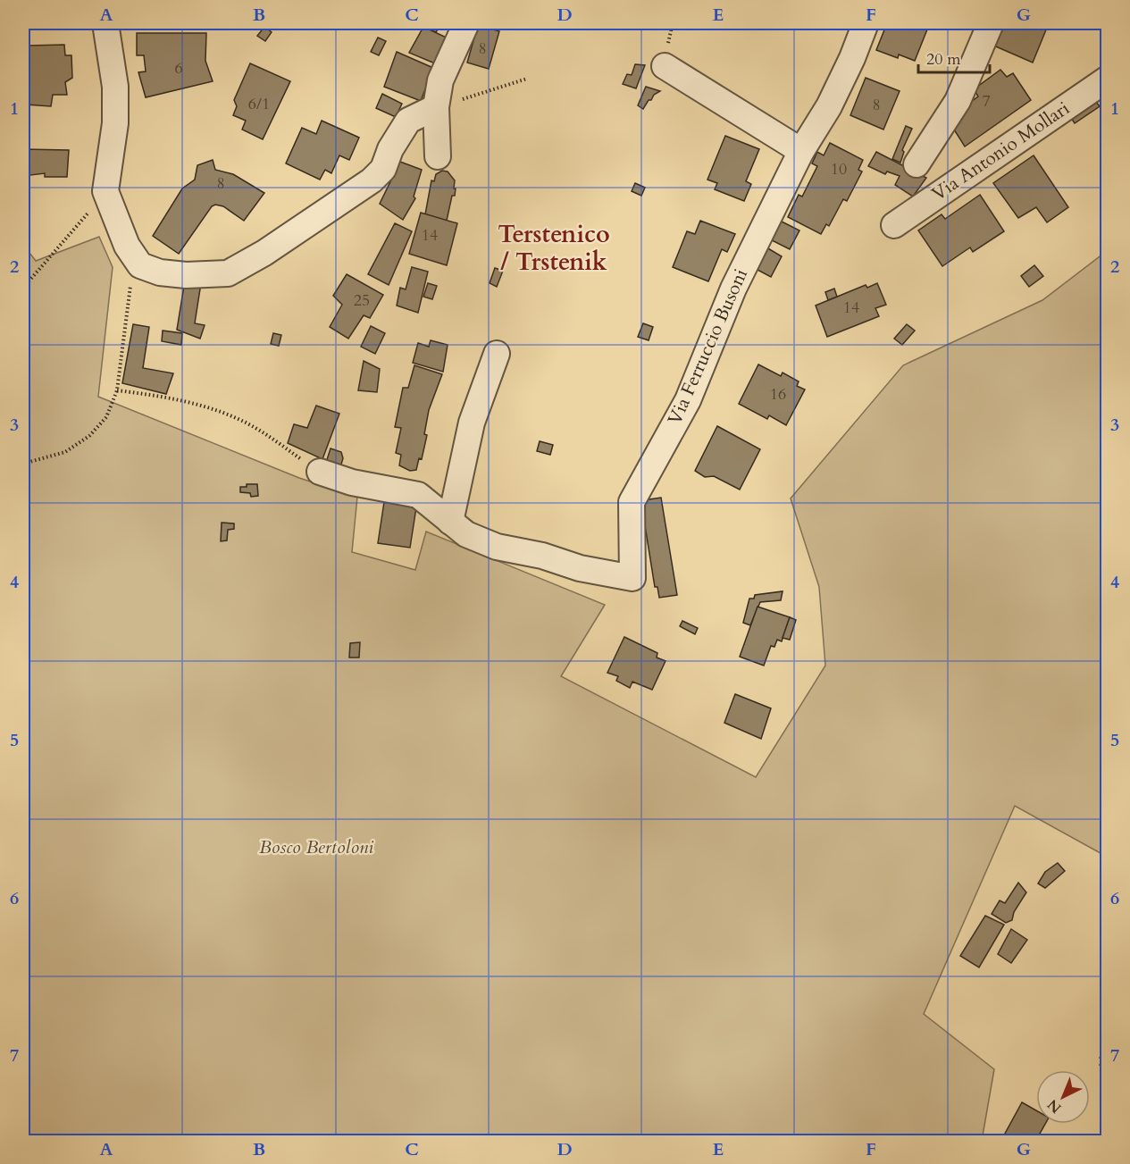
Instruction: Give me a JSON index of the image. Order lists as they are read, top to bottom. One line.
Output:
{"streets":{"street":["Via Antonio Mollari","Via Ferruccio Busoni"]},"districts":["Terstenico / Trstenik"],"parks":["Bosco Bertoloni"],"house_numbers":["8","6","7","6/1","8","10","8","14","25","14","16"],"scale_bar":"20 m","north":"bottom left","grid":{"columns":["A","B","C","D","E","F","G"],"rows":["1","2","3","4","5","6","7"]}}
